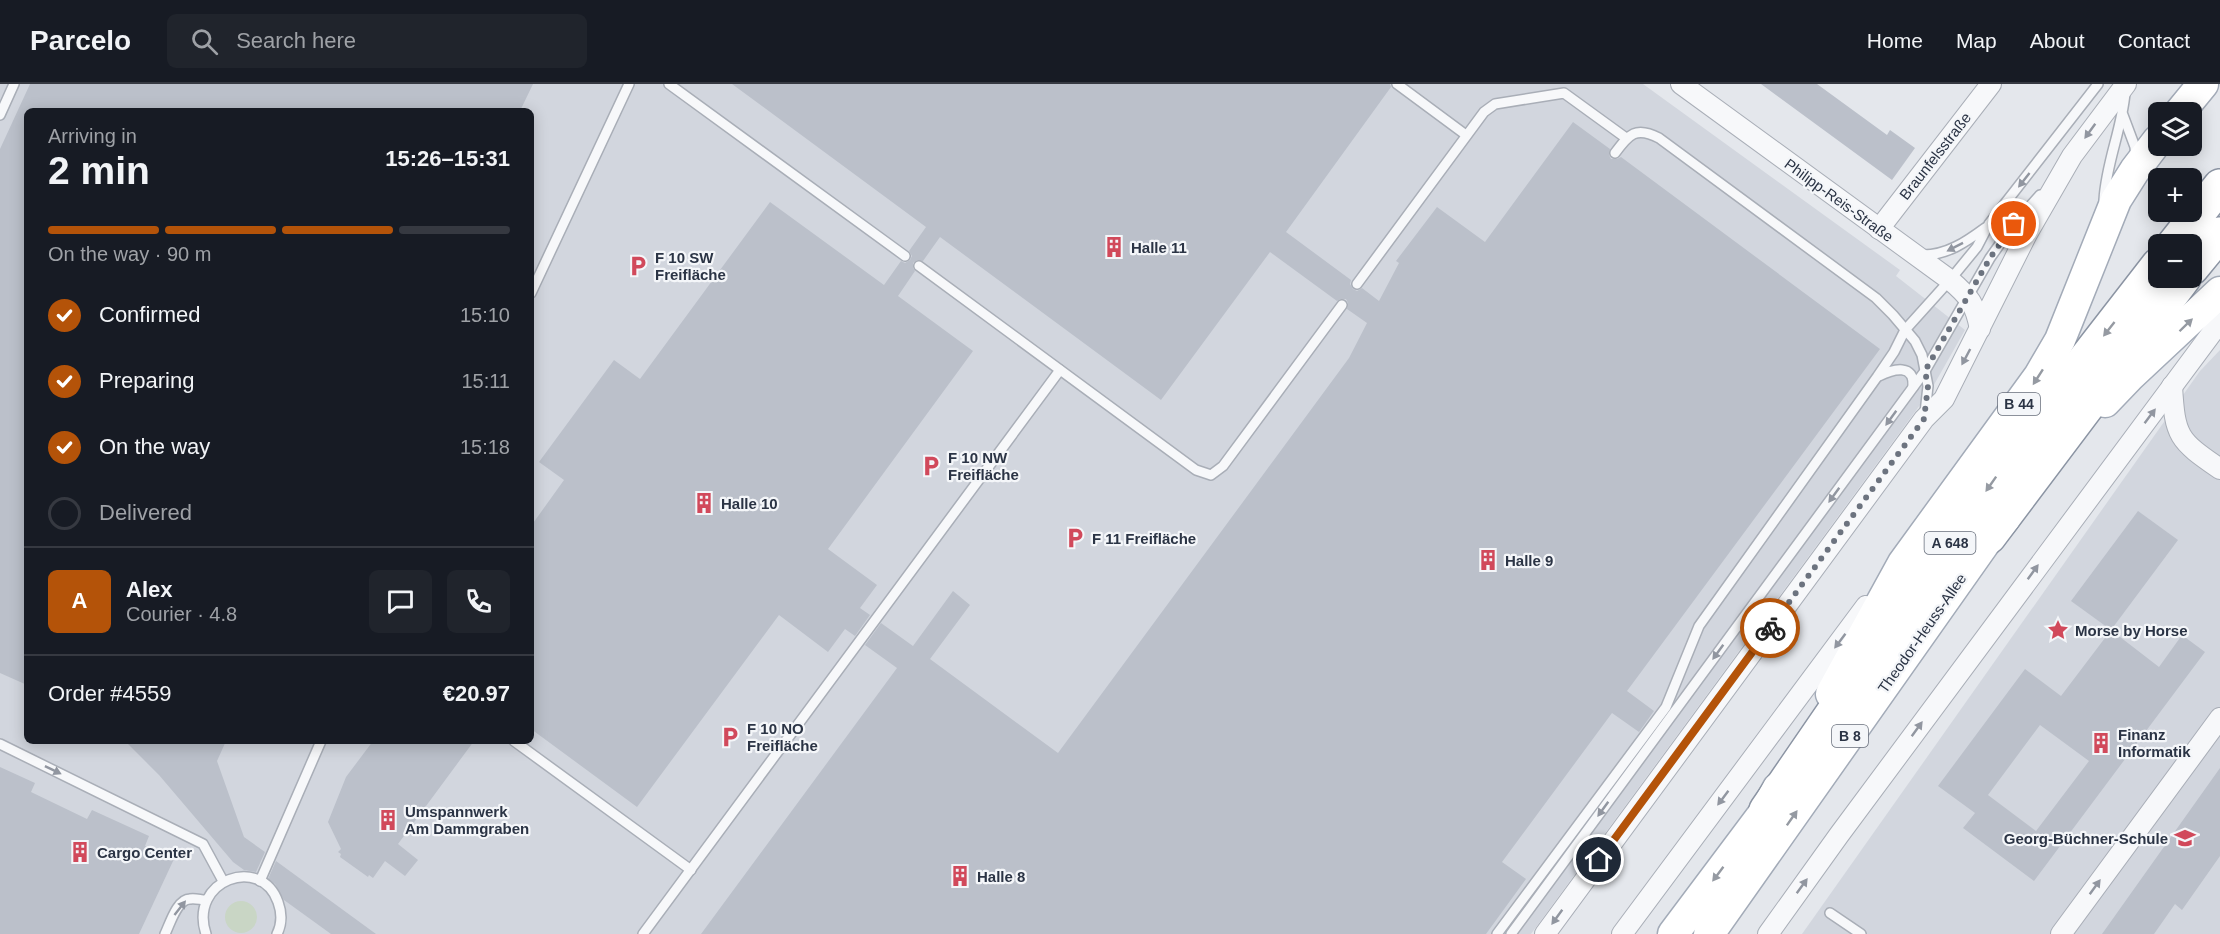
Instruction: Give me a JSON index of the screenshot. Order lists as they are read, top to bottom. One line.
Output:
{"streets":{"highway":["A 648","Theodor-Heuss-Allee"],"main road":["B 44","B 8"],"street":["Braunfelsstraße","Philipp-Reis-Straße"]},"crossings":[["Braunfelsstraße","Philipp-Reis-Straße"]],"places":{"building":["Halle 11","Halle 10","Halle 9","Finanz Informatik","Umspannwerk Am Dammgraben","Cargo Center","Halle 8"],"parking":["F 10 SW Freifläche","F 10 NW Freifläche","F 11 Freifläche","F 10 NO Freifläche"],"place":["Morse by Horse"],"school or university":["Georg-Büchner-Schule"]},"page":{"header":"Parcelo","search":"Search here","nav":["Home","Map","About","Contact"],"map_buttons":["+","−"],"heading":["2 min","Arriving in","15:26–15:31"],"panel":["Alex","Courier · 4.8","Order #4559","€20.97"],"bar":"On the way · 90 m","list":[["Confirmed","15:10"],["Preparing","15:11"],["On the way","15:18"],"Delivered"],"round":"A"}}
